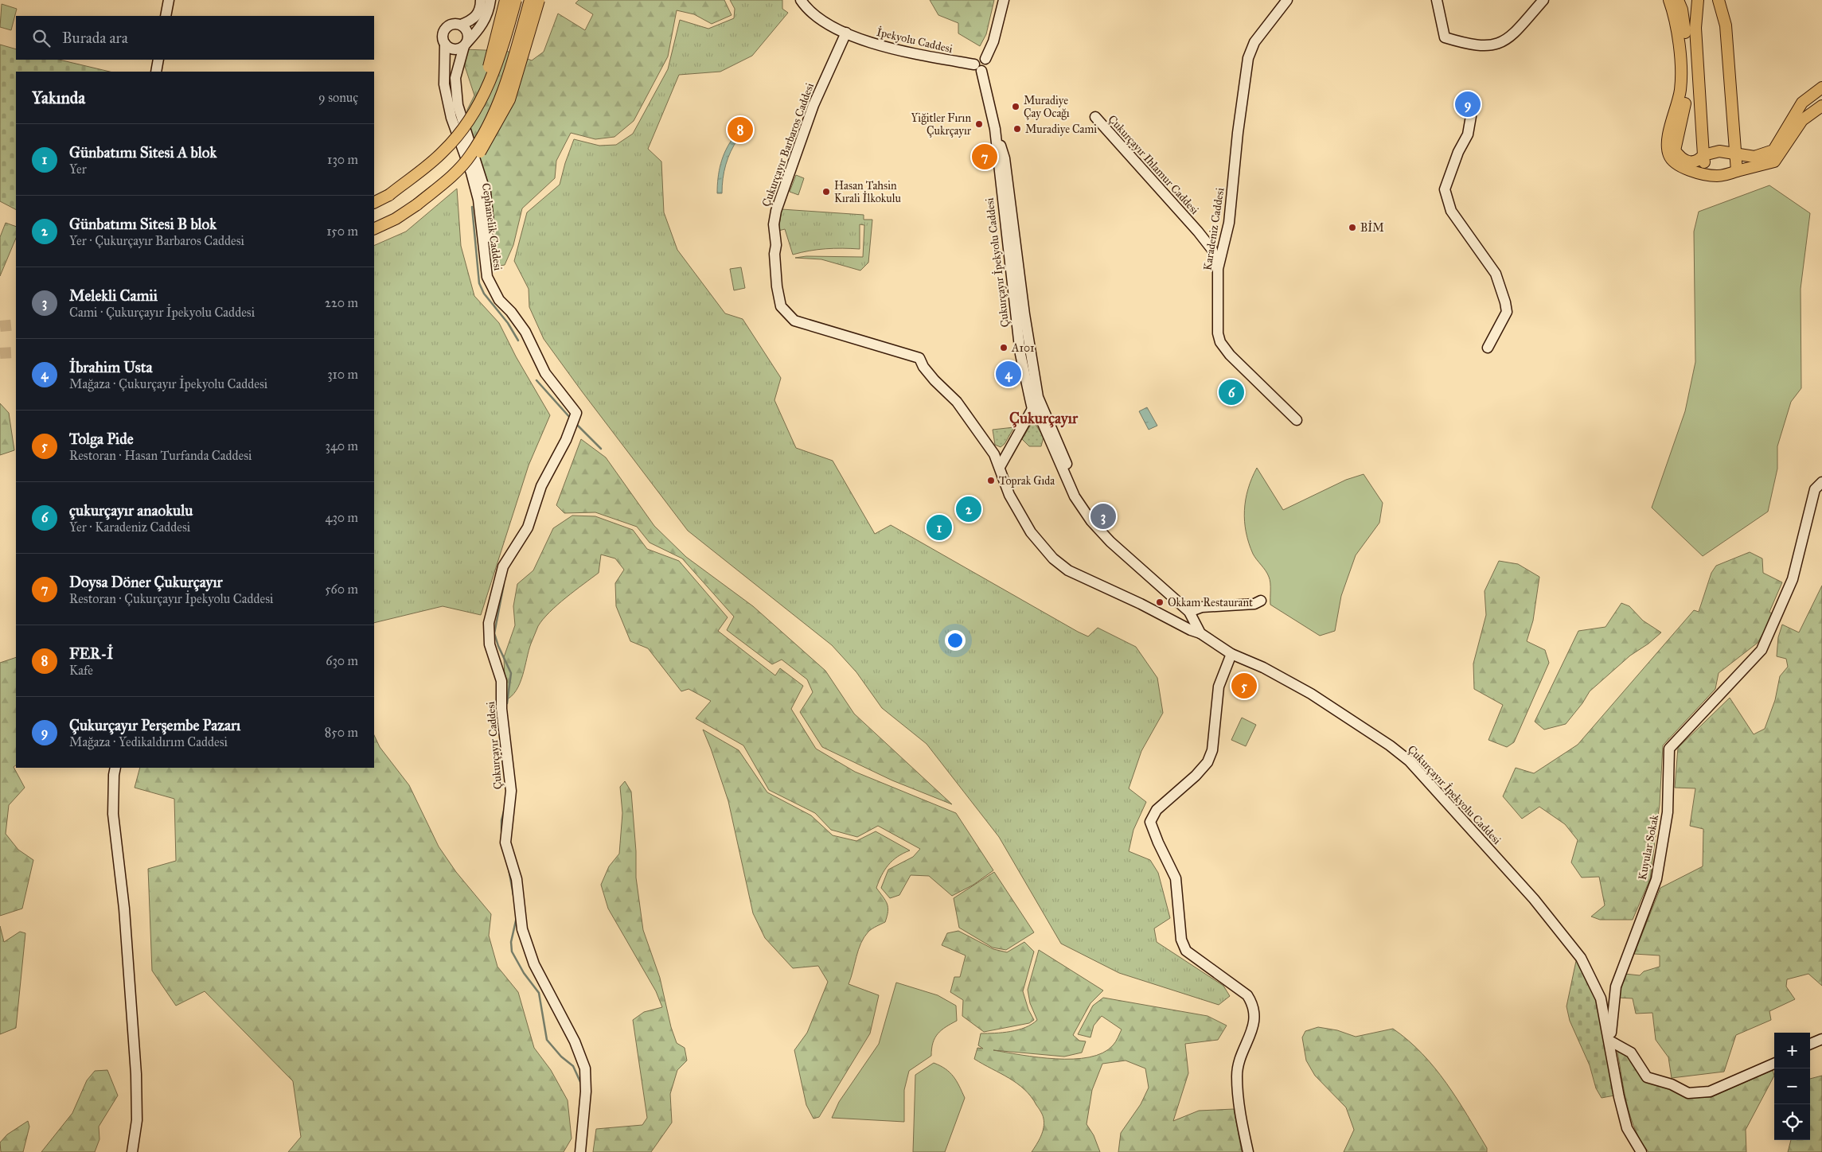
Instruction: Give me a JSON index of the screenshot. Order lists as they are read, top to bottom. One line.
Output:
{"streets":{"street":["İpekyolu Caddesi","Çukurçayır Barbaros Caddesi","Çukurçayır Ihlamur Caddesi","Cephanelik Caddesi","Karadeniz Caddesi","Çukurçayır İpekyolu Caddesi","Çukurçayır Caddesi","Kuyular Sokak"]},"crossings":[["İpekyolu Caddesi","Çukurçayır Barbaros Caddesi"],["İpekyolu Caddesi","Çukurçayır İpekyolu Caddesi"],["Çukurçayır Barbaros Caddesi","Çukurçayır İpekyolu Caddesi"],["Çukurçayır Ihlamur Caddesi","Karadeniz Caddesi"],["Cephanelik Caddesi","Çukurçayır Caddesi"],["Çukurçayır İpekyolu Caddesi","Kuyular Sokak"]],"districts":["Çukurçayır"],"places":["Muradiye Çay Ocağı","Yiğitler Fırın Çukrçayır","Muradiye Cami","Hasan Tahsin Kırali İlkokulu","BİM","A101","Toprak Gıda","Okkam Restaurant"],"page":{"search":"Burada ara","heading":["Yakında","9 sonuç"],"pins":["9","8","7","4","6","2","3","1","5"],"list":[{"mark":"1","name":"Günbatımı Sitesi A blok","note":"Yer","value":"130 m"},{"mark":"2","name":"Günbatımı Sitesi B blok","note":"Yer · Çukurçayır Barbaros Caddesi","value":"150 m"},{"mark":"3","name":"Melekli Camii","note":"Cami · Çukurçayır İpekyolu Caddesi","value":"220 m"},{"mark":"4","name":"İbrahim Usta","note":"Mağaza · Çukurçayır İpekyolu Caddesi","value":"310 m"},{"mark":"5","name":"Tolga Pide","note":"Restoran · Hasan Turfanda Caddesi","value":"340 m"},{"mark":"6","name":"çukurçayır anaokulu","note":"Yer · Karadeniz Caddesi","value":"430 m"},{"mark":"7","name":"Doysa Döner Çukurçayır","note":"Restoran · Çukurçayır İpekyolu Caddesi","value":"560 m"},{"mark":"8","name":"FER-İ","note":"Kafe","value":"630 m"},{"mark":"9","name":"Çukurçayır Perşembe Pazarı","note":"Mağaza · Yedikaldırım Caddesi","value":"850 m"}],"map_buttons":["+","−"]}}
